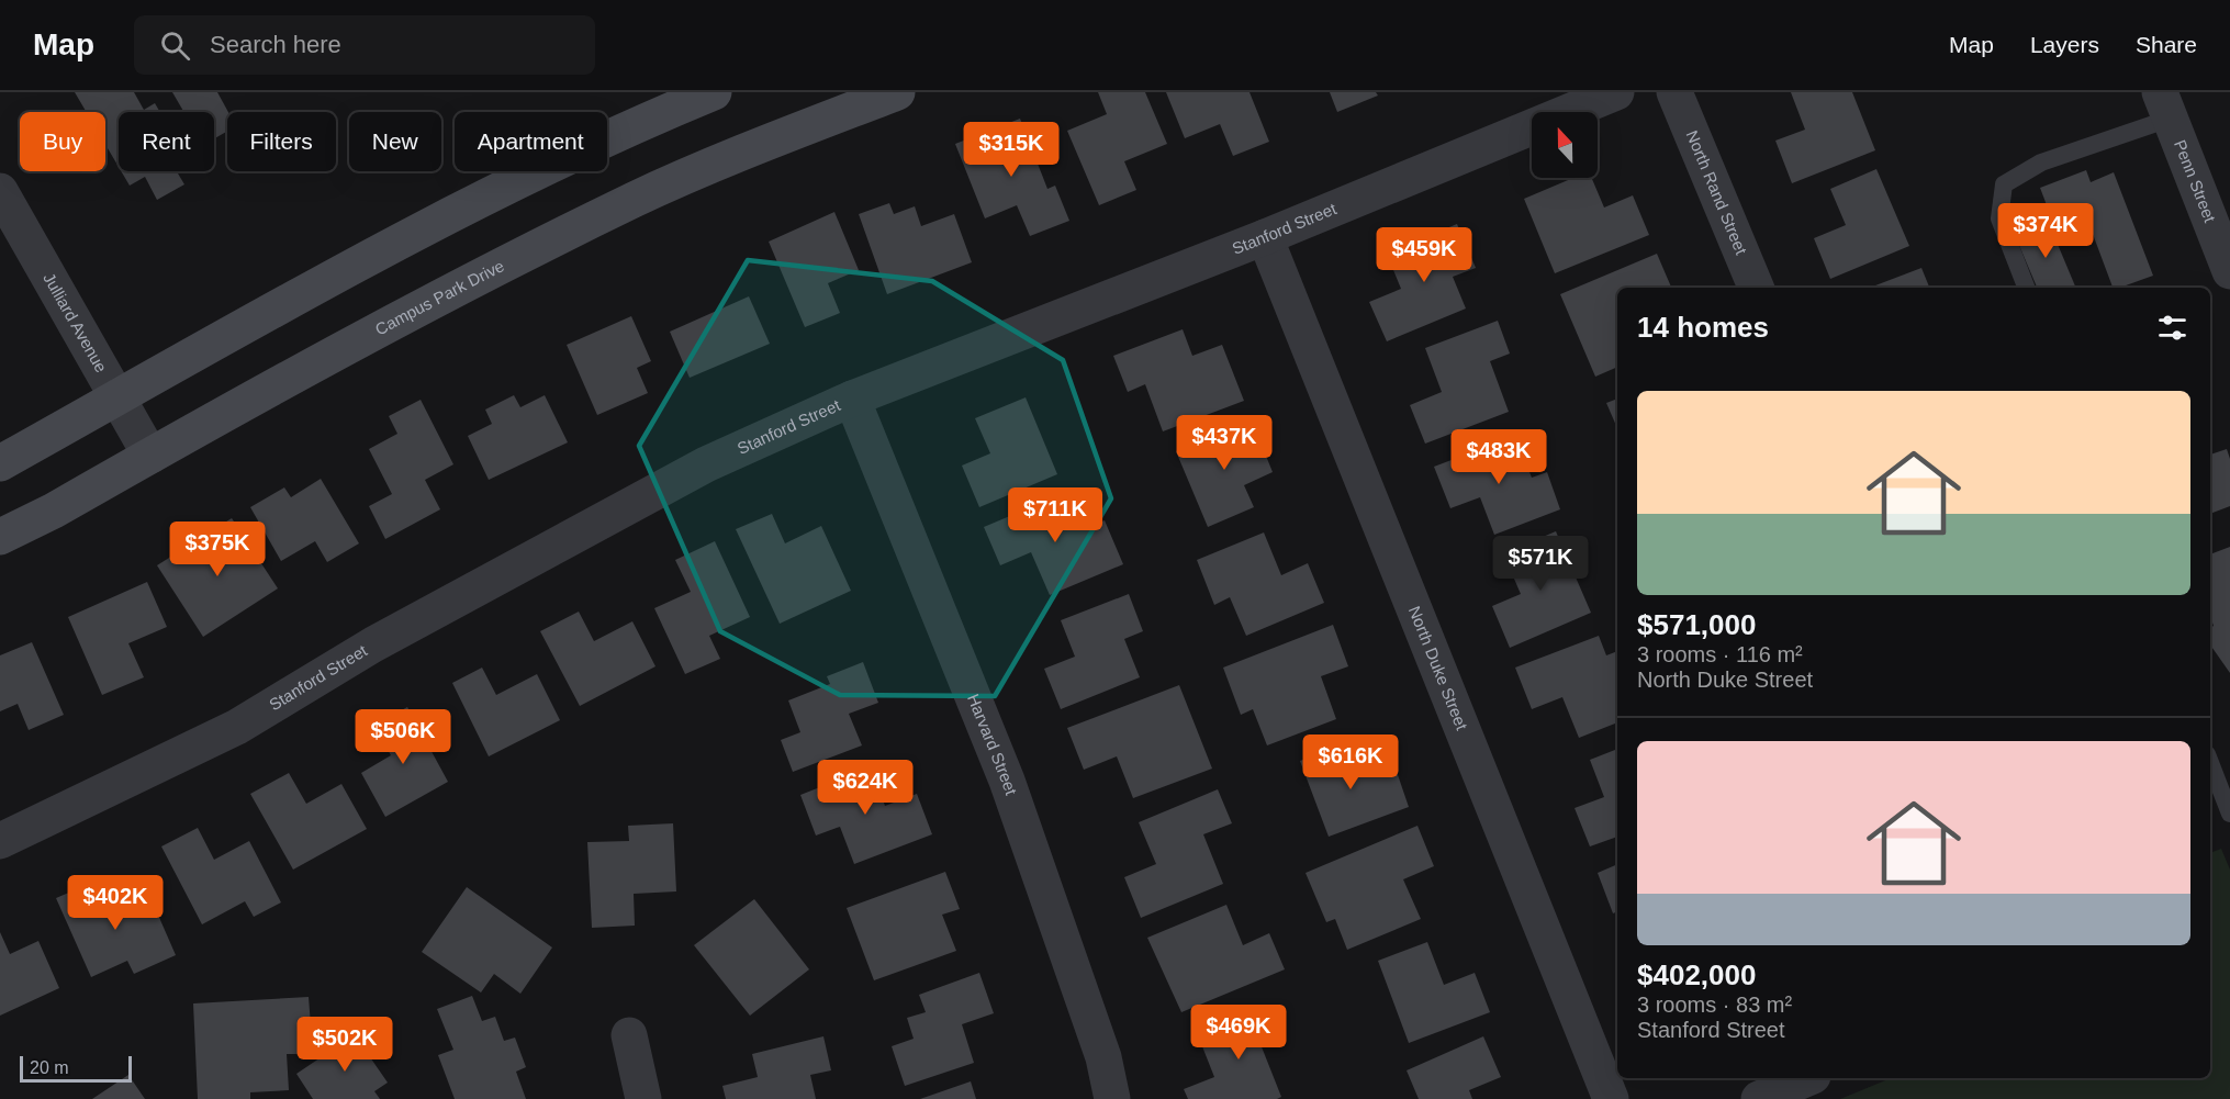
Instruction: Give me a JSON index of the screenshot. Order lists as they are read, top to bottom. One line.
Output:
{"streets":{"street":["Penn Street","North Rand Street","Stanford Street","Campus Park Drive","Julliard Avenue","North Duke Street","Harvard Street"]},"crossings":[["Stanford Street","North Duke Street"],["Stanford Street","Harvard Street"],["Campus Park Drive","Julliard Avenue"]],"scale_bar":"20 m","north":"top","page":{"header":"Map","search":"Search here","nav":["Map","Layers","Share"],"chip":["Buy","Rent","Filters","New","Apartment"],"price":["$315K","$374K","$459K","$437K","$483K","$711K","$375K","$571K","$506K","$616K","$624K","$402K","$469K","$502K"],"heading":"14 homes","list":[{"name":"$571,000","note":"3 rooms · 116 m² · North Duke Street"},{"name":"$402,000","note":"3 rooms · 83 m² · Stanford Street"}],"scale":"20 m"}}
